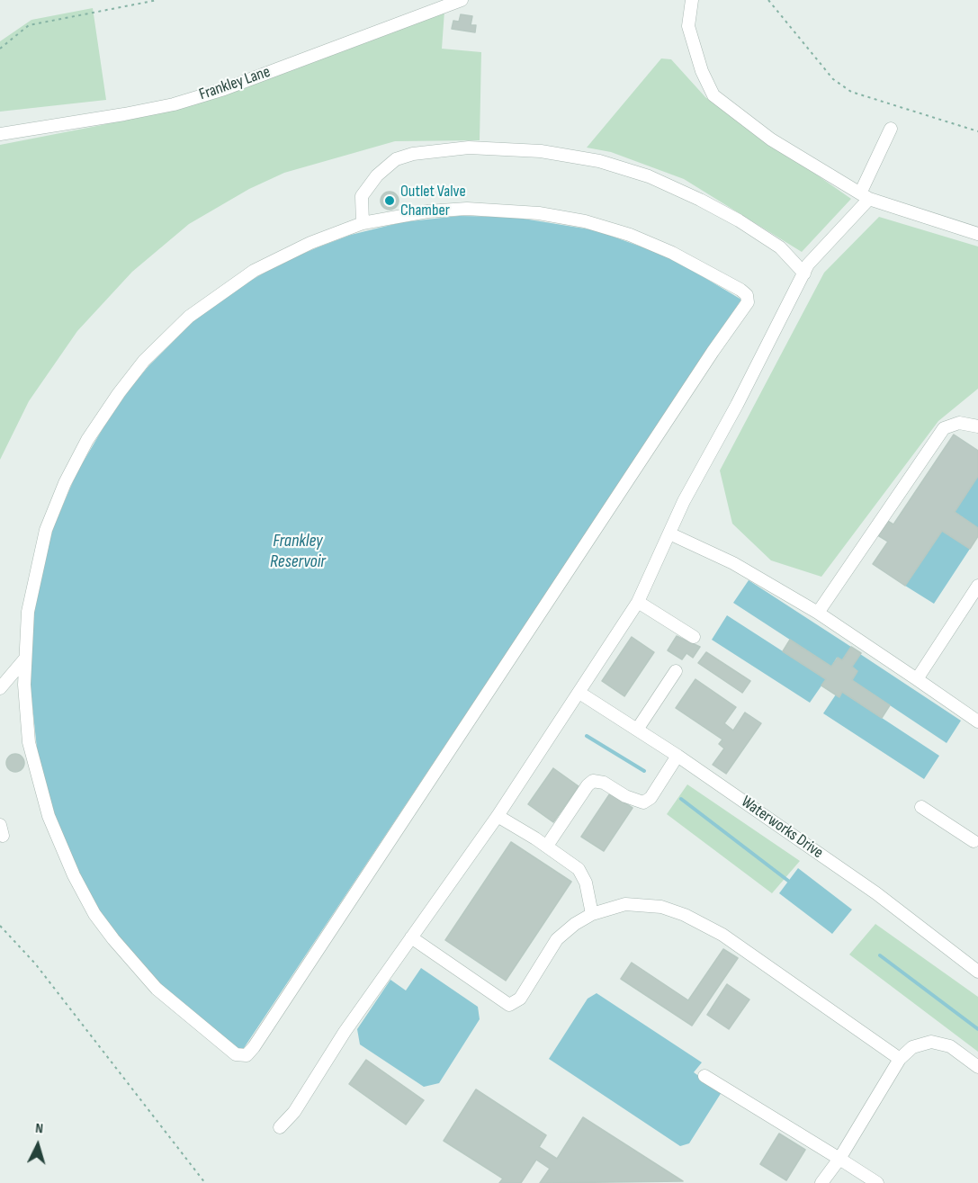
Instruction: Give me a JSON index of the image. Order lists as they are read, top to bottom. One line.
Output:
{"streets":{"street":["Frankley Lane","Waterworks Drive"]},"water":["Frankley Reservoir"],"places":["Outlet Valve Chamber"],"north":"top"}
